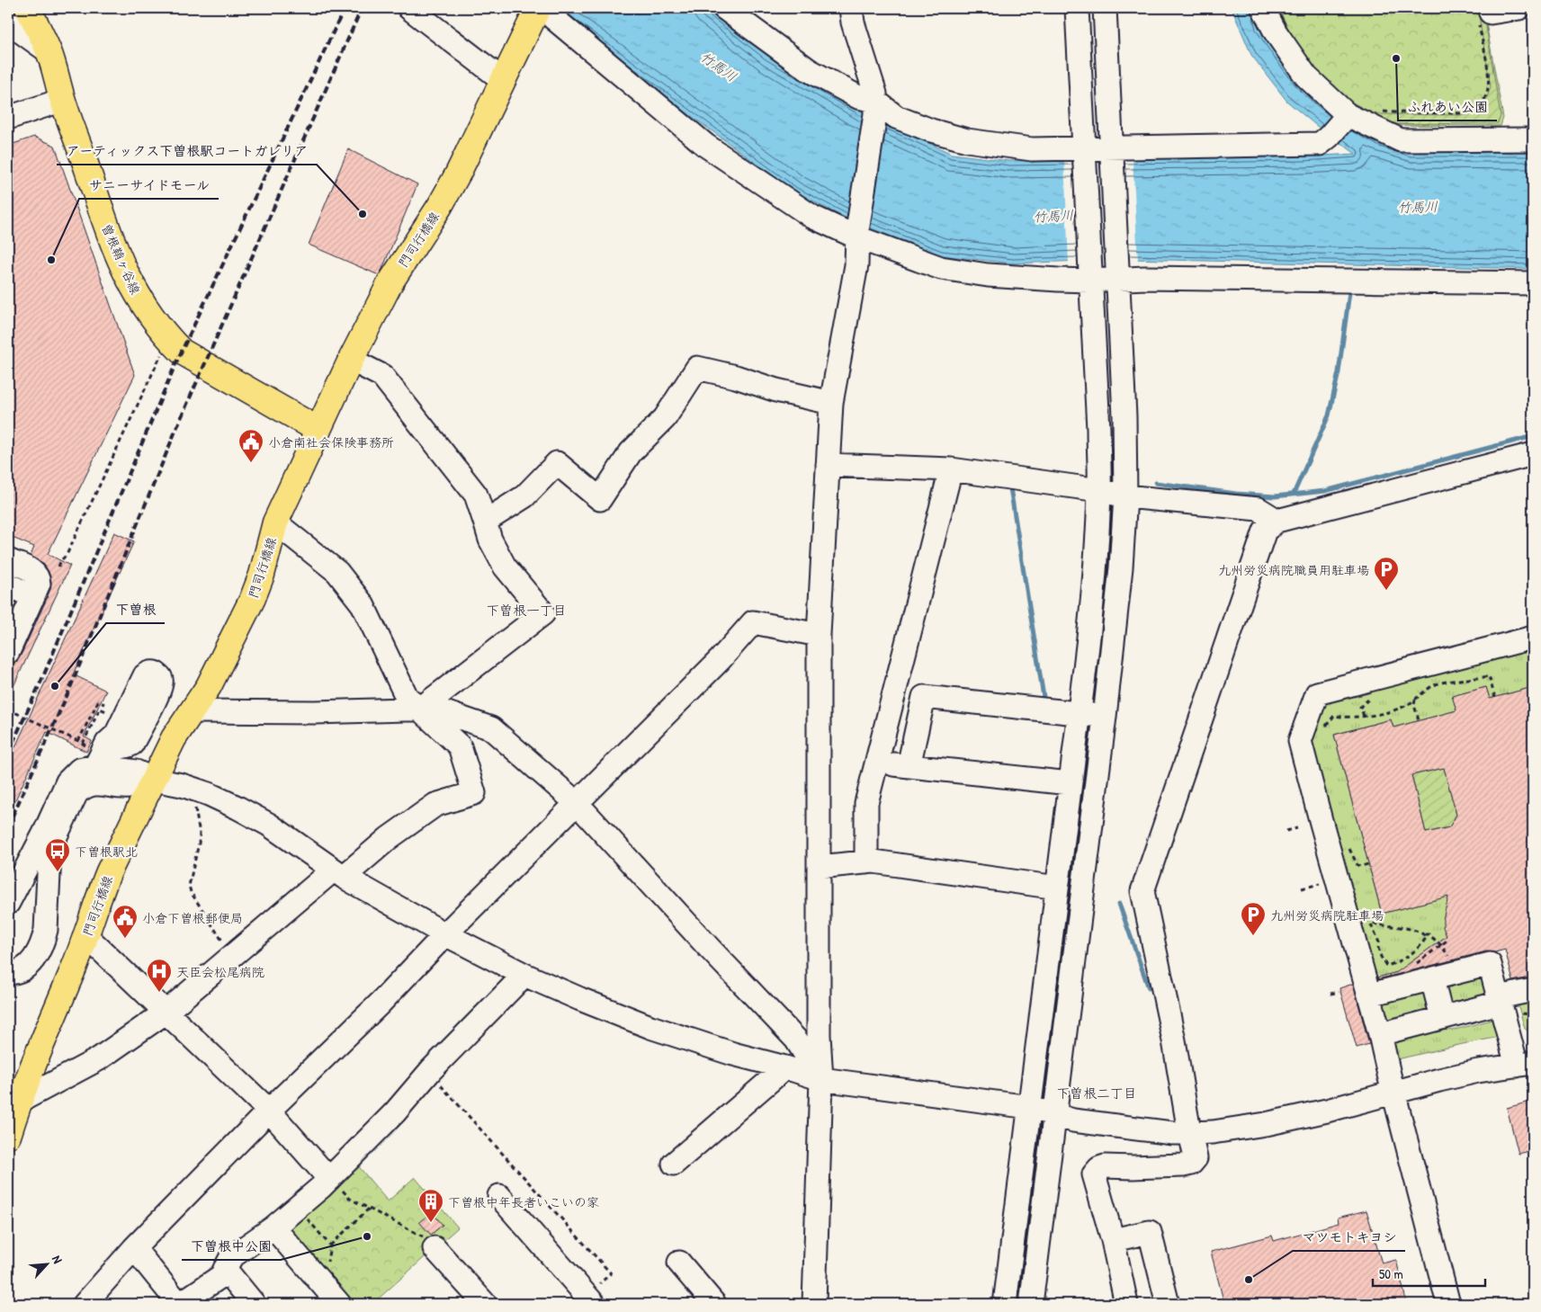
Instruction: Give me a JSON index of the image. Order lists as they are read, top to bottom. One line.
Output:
{"streets":{"main road":["門司行橋線","曽根鞘ヶ谷線"]},"crossings":[["門司行橋線","曽根鞘ヶ谷線"]],"districts":["下曽根一丁目","下曽根二丁目"],"water":["竹馬川"],"places":{"other":["ふれあい公園","アーティックス下曽根駅コートガレリア","サニーサイドモール","下曽根","下曽根中公園","マツモトキヨシ"],"public building":["小倉南社会保険事務所","小倉下曽根郵便局"],"parking":["九州労災病院職員用駐車場","九州労災病院駐車場"],"bus stop":["下曽根駅北"],"hospital":["天臣会松尾病院"],"building":["下曽根中年長者いこいの家"]},"scale_bar":"50 m","north":"top right"}
